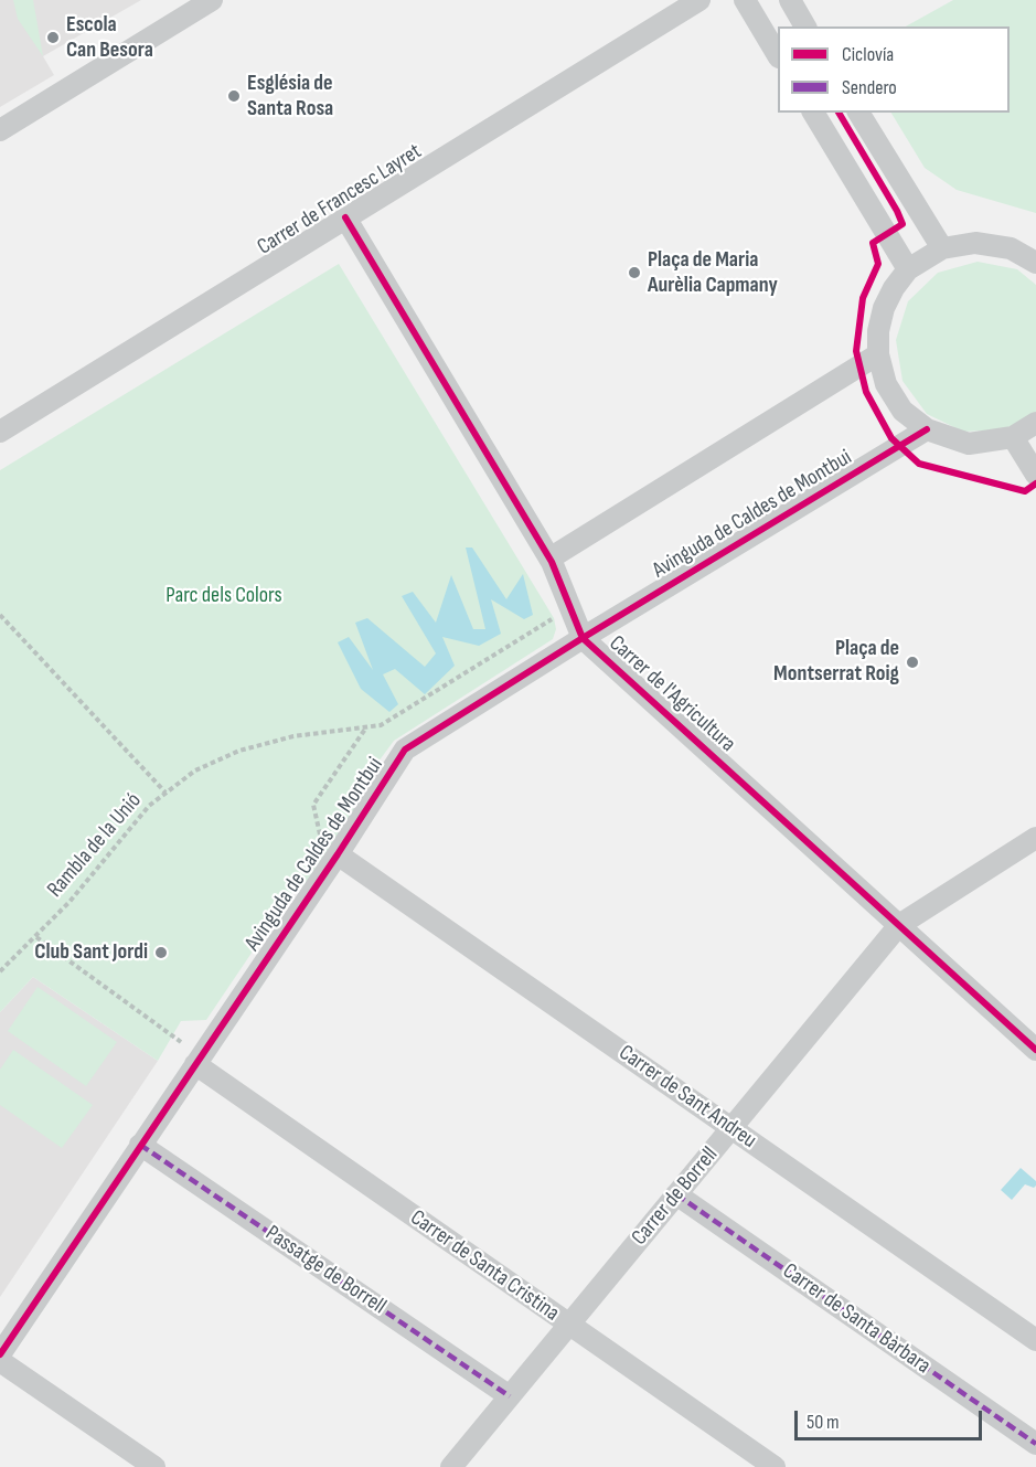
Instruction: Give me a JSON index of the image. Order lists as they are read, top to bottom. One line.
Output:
{"streets":{"street":["Carrer de Francesc Layret","Avinguda de Caldes de Montbui","Carrer de l'Agricultura","Carrer de Sant Andreu","Carrer de Borrell","Carrer de Santa Cristina","Passatge de Borrell","Carrer de Santa Bàrbara"],"path":["Rambla de la Unió"]},"crossings":[["Carrer de Francesc Layret","Carrer de l'Agricultura"],["Avinguda de Caldes de Montbui","Carrer de l'Agricultura"],["Avinguda de Caldes de Montbui","Carrer de Sant Andreu"],["Avinguda de Caldes de Montbui","Carrer de Santa Cristina"],["Avinguda de Caldes de Montbui","Passatge de Borrell"],["Carrer de l'Agricultura","Carrer de Borrell"],["Carrer de Sant Andreu","Carrer de Borrell"],["Carrer de Borrell","Carrer de Santa Cristina"],["Carrer de Borrell","Passatge de Borrell"],["Carrer de Borrell","Carrer de Santa Bàrbara"]],"parks":["Parc dels Colors"],"places":["Escola Can Besora","Església de Santa Rosa","Plaça de Maria Aurèlia Capmany","Plaça de Montserrat Roig","Club Sant Jordi"],"legend":["Ciclovía","Sendero"],"scale_bar":"50 m"}
